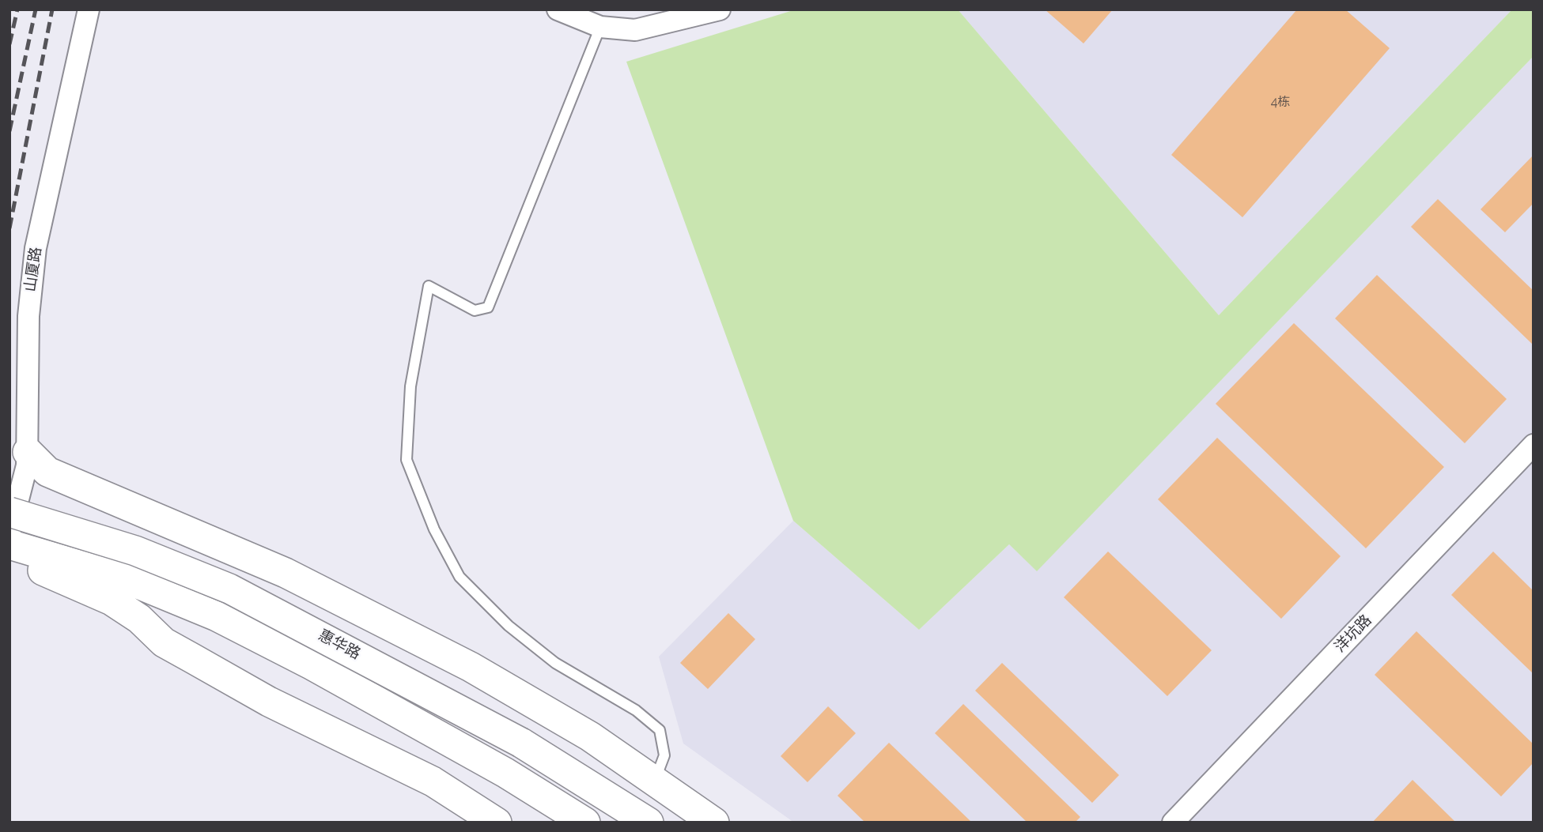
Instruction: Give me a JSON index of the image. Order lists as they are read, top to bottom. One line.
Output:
{"streets":{"main road":["惠华路"],"street":["山厦路","洋坑路"]},"house_numbers":["4栋"]}
